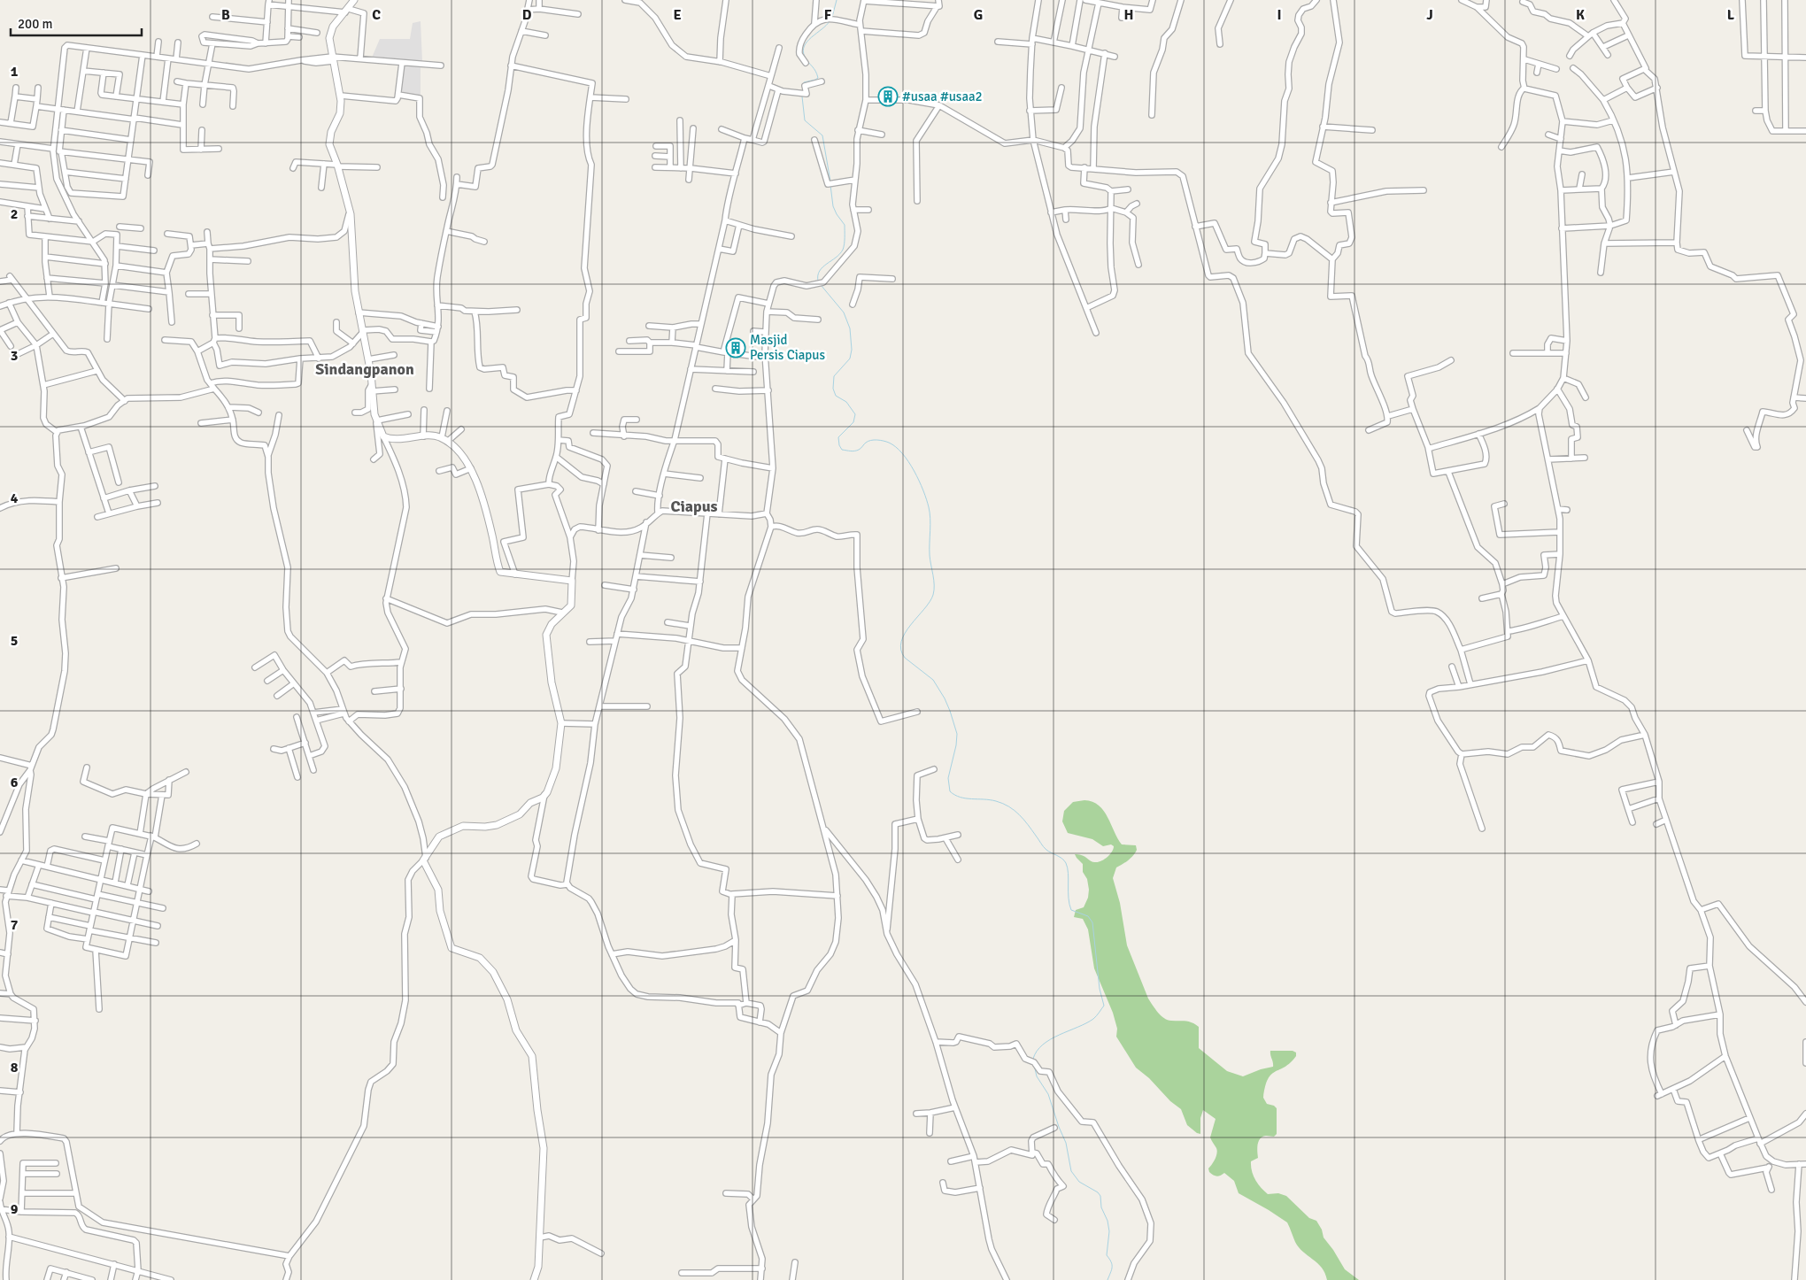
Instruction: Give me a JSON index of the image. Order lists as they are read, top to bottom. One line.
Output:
{"districts":["Sindangpanon","Ciapus"],"places":{"building":["#usaa #usaa2","Masjid Persis Ciapus"]},"scale_bar":"200 m","grid":{"columns":["B","C","D","E","F","G","H","I","J","K","L"],"rows":["1","2","3","4","5","6","7","8","9"]}}
